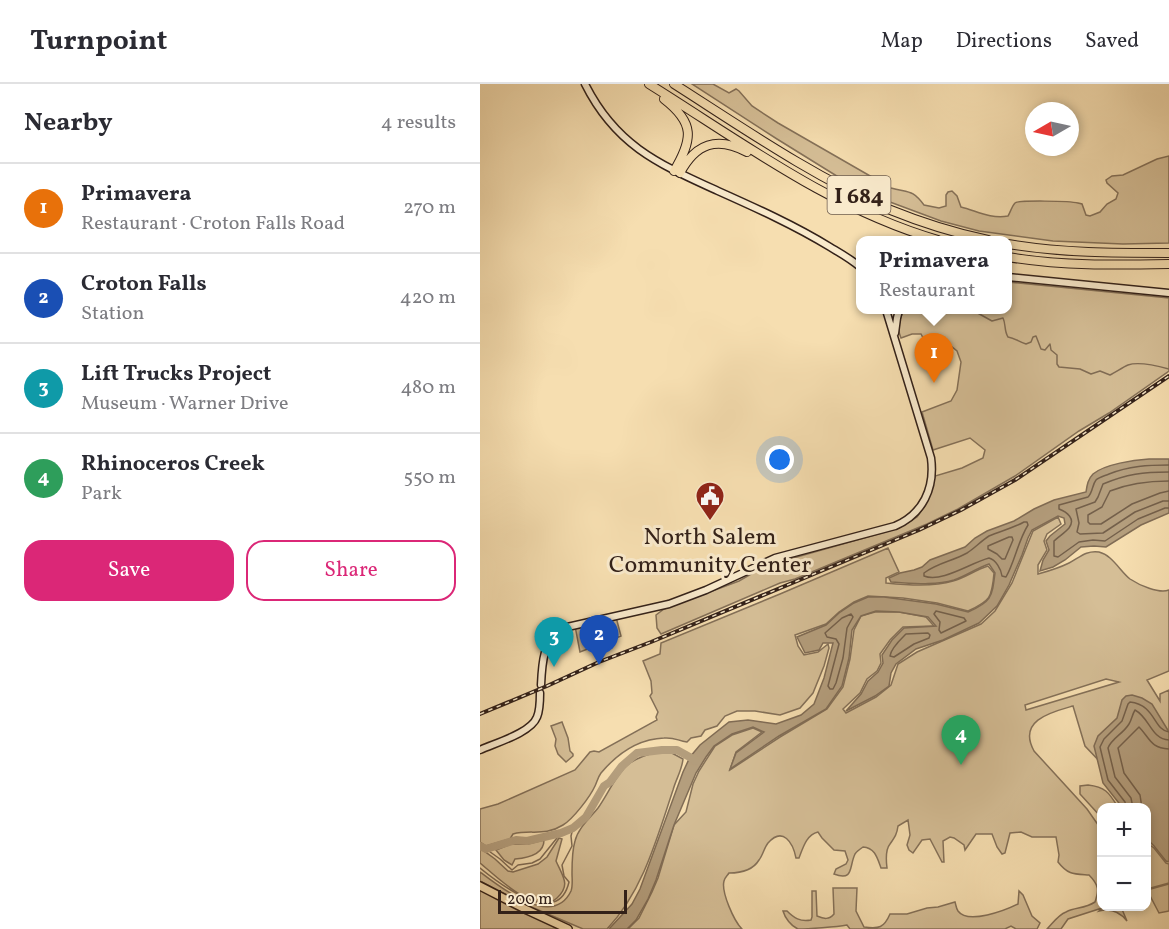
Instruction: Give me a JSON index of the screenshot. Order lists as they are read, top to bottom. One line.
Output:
{"streets":{"highway":["I 684"]},"places":{"public building":["North Salem Community Center"]},"scale_bar":"200 m","north":"left","page":{"header":"Turnpoint","nav":["Map","Directions","Saved"],"heading":["Nearby","4 results"],"list":[{"mark":"1","name":"Primavera","note":"Restaurant · Croton Falls Road","value":"270 m"},{"mark":"2","name":"Croton Falls","note":"Station","value":"420 m"},{"mark":"3","name":"Lift Trucks Project","note":"Museum · Warner Drive","value":"480 m"},{"mark":"4","name":"Rhinoceros Creek","note":"Park","value":"550 m"}],"popup":["Primavera","Restaurant"],"pins":["1","2","3","4"],"buttons":["Save","Share"],"map_buttons":["+","−"],"scale":"200 m"}}
